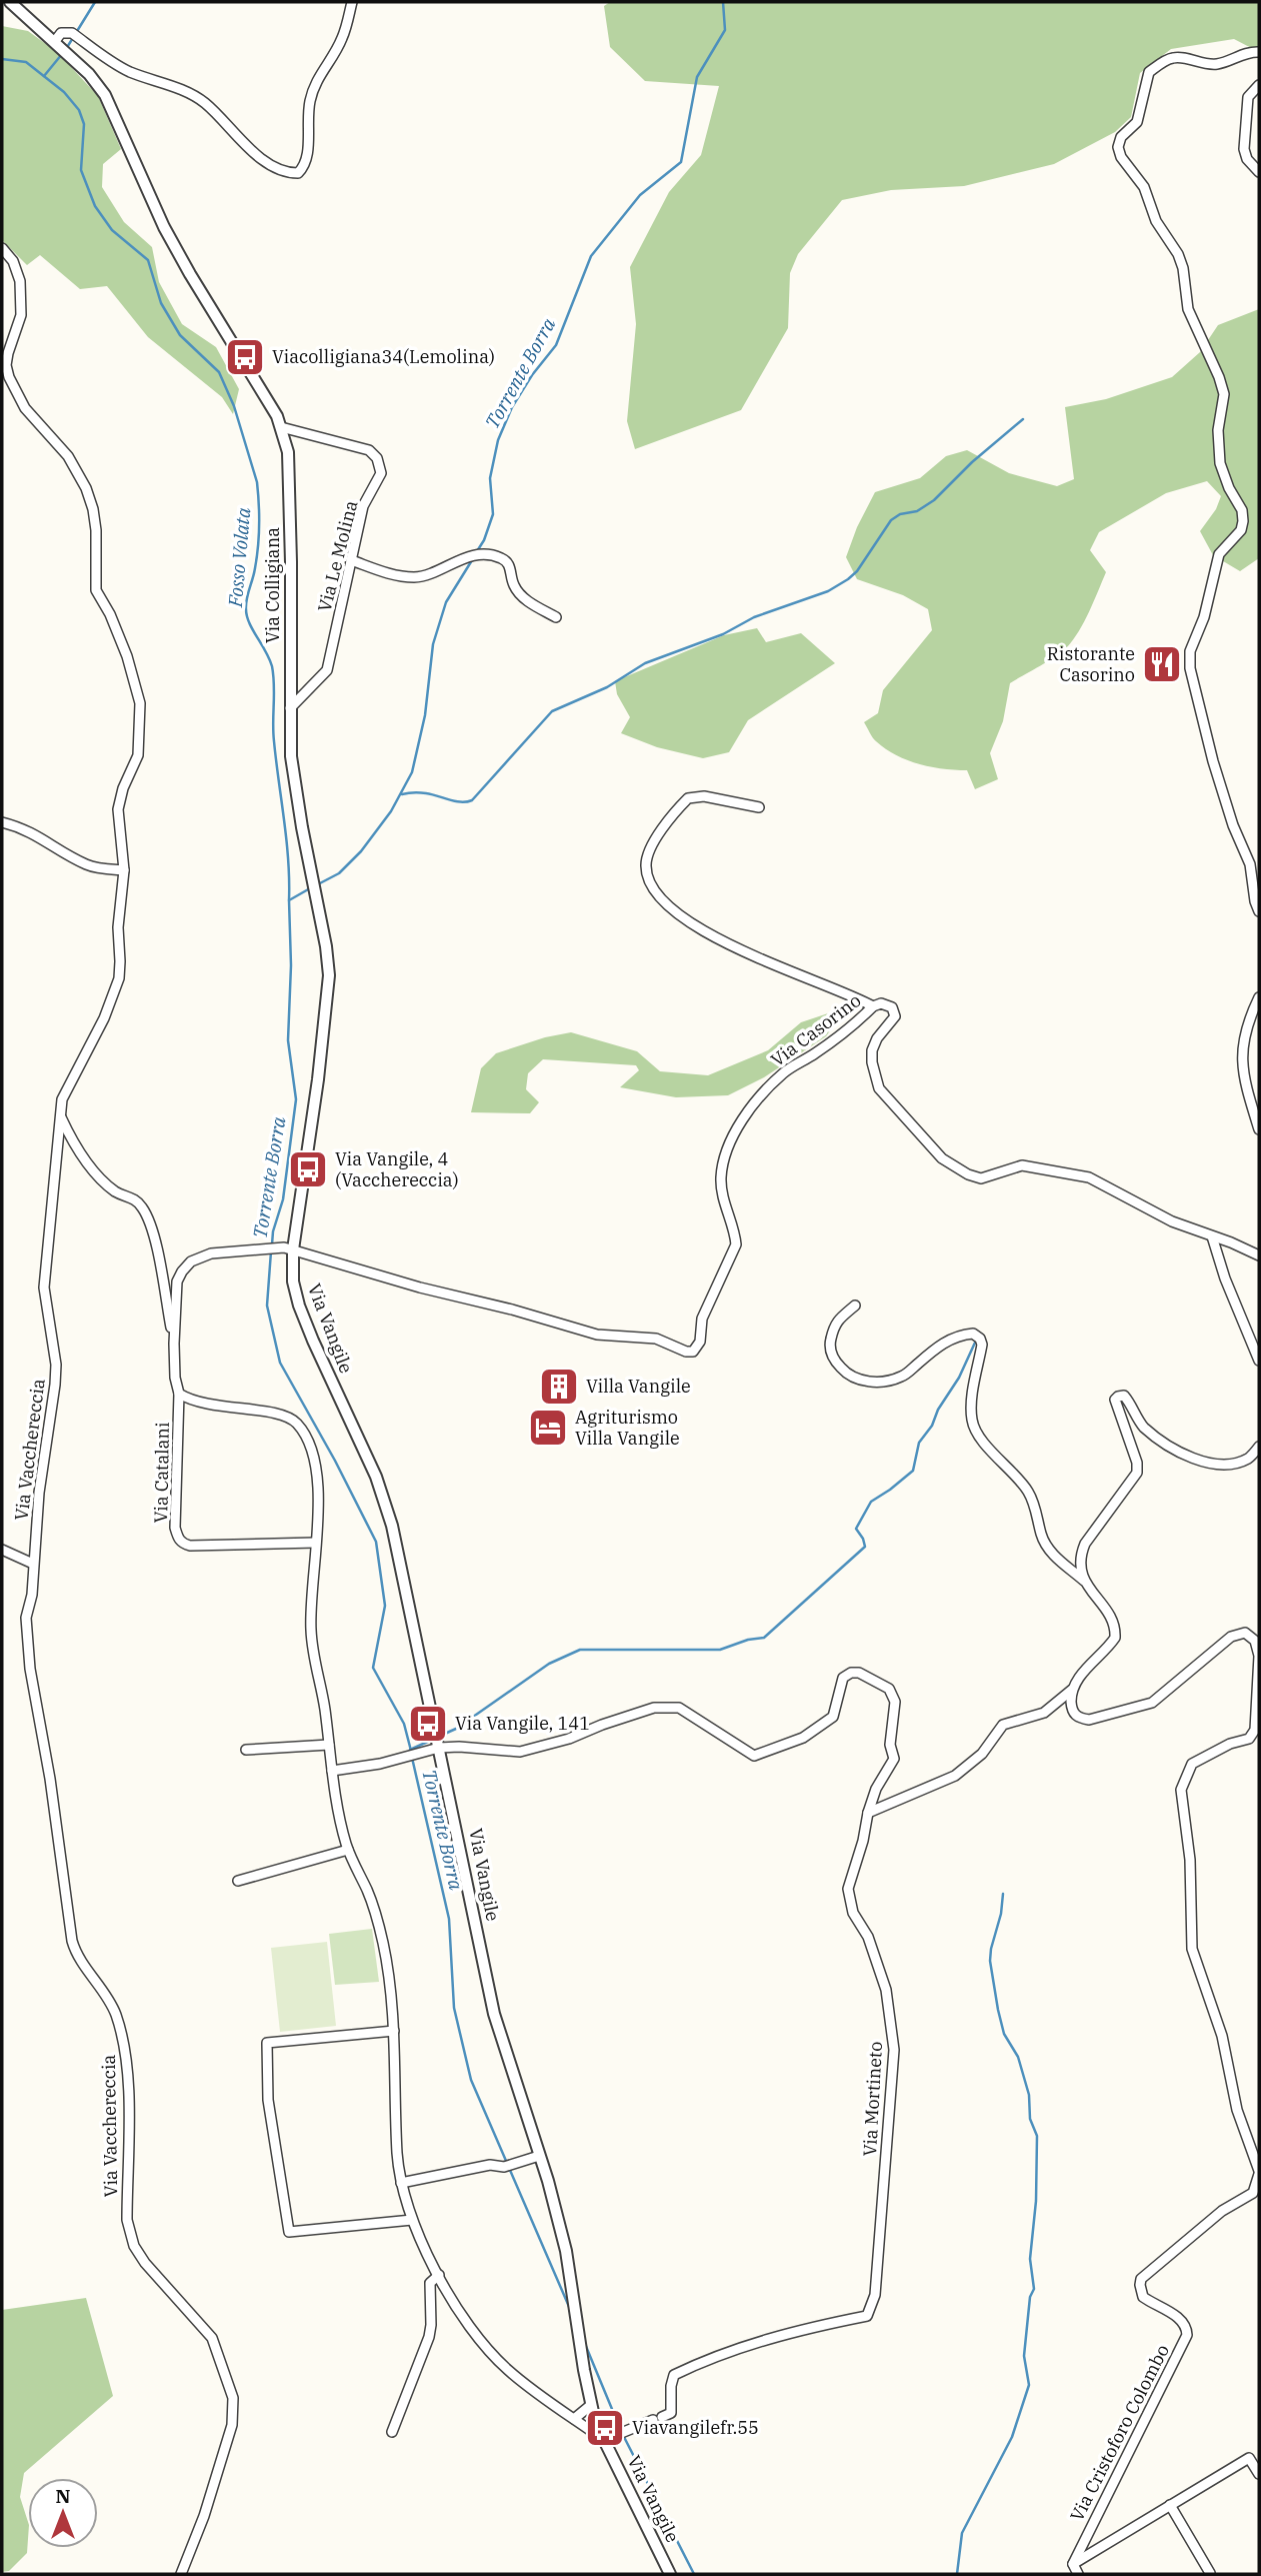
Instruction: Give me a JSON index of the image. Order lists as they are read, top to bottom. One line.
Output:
{"streets":{"street":["Via Le Molina","Via Colligiana","Via Casorino","Via Vangile","Via Vacchereccia","Via Catalani","Via Mortineto","Via Cristoforo Colombo"]},"crossings":[["Via Le Molina","Via Colligiana"],["Via Colligiana","Via Casorino"],["Via Colligiana","Via Vangile"],["Via Casorino","Via Vangile"],["Via Vangile","Via Catalani"],["Via Vangile","Via Mortineto"]],"water":["Torrente Borra","Fosso Volata"],"places":{"bus stop":["Viacolligiana34(Lemolina)","Via Vangile, 4 (Vacchereccia)","Via Vangile, 141","Viavangilefr.55"],"restaurant":["Ristorante Casorino"],"building":["Villa Vangile"],"hotel":["Agriturismo Villa Vangile"]},"north":"top"}
